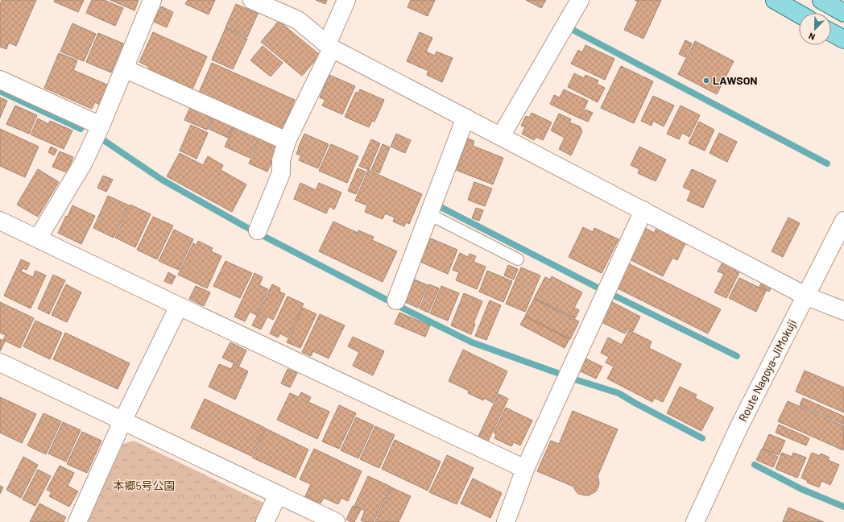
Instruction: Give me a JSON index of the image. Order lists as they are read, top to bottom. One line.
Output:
{"streets":{"street":["Route Nagoya-JiMokuji"]},"parks":["本郷5号公園"],"places":["LAWSON"],"north":"bottom left"}
